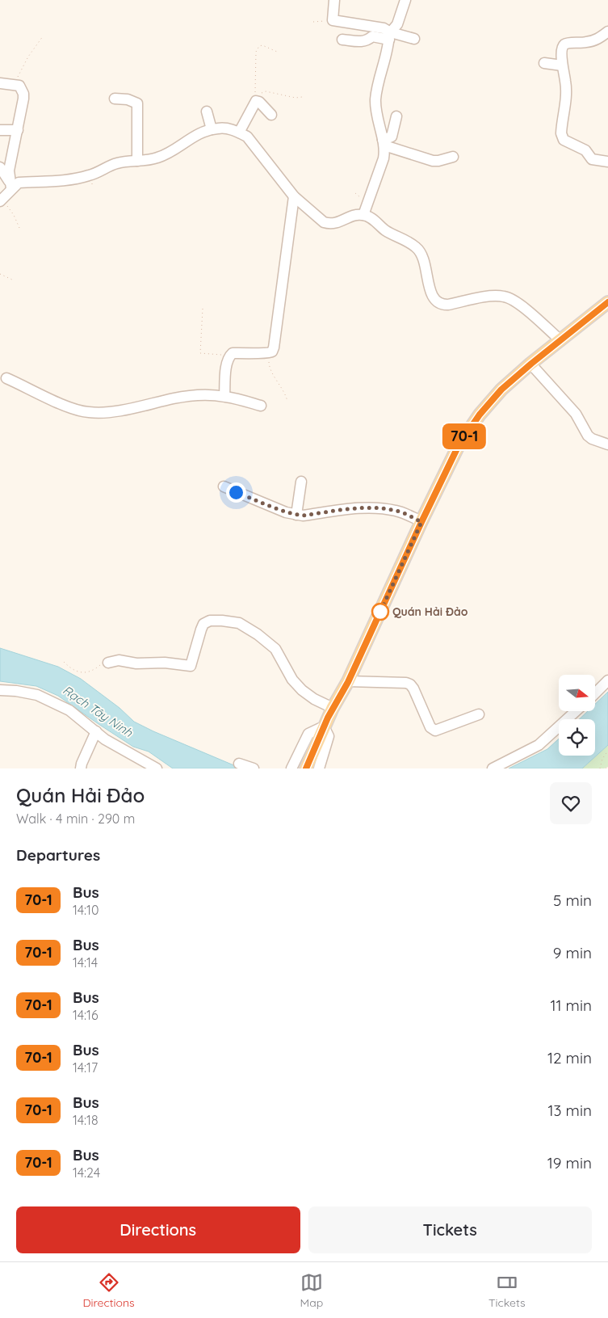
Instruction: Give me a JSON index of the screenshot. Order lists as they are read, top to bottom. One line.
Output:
{"water":["Rạch Tây Ninh"],"places":["Quán Hải Đảo"],"lines":["bus line 70-1"],"north":"right","page":{"on_map":"70-1","heading":[["Quán Hải Đảo","Walk · 4 min · 290 m"],"Departures"],"list":[{"mark":"70-1","name":"Bus","note":"14:10","value":"5 min"},{"mark":"70-1","name":"Bus","note":"14:14","value":"9 min"},{"mark":"70-1","name":"Bus","note":"14:16","value":"11 min"},{"mark":"70-1","name":"Bus","note":"14:17","value":"12 min"},{"mark":"70-1","name":"Bus","note":"14:18","value":"13 min"},{"mark":"70-1","name":"Bus","note":"14:24","value":"19 min"}],"buttons":["Directions","Tickets"],"tabs":["Directions","Map","Tickets"]}}
